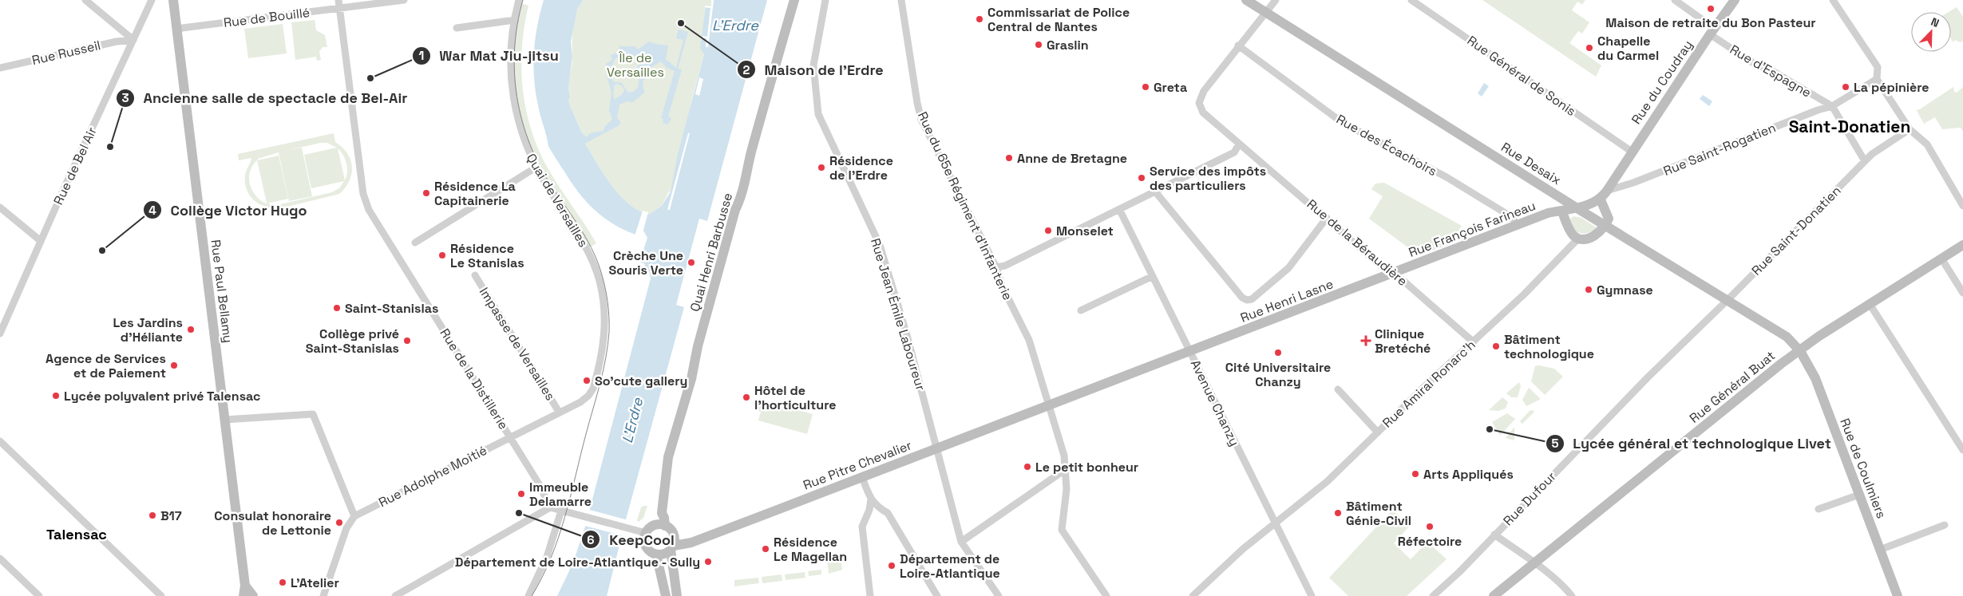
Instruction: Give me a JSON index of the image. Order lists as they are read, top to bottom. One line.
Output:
{"streets":{"street":["Rue de Bouillé","Rue Russeil","Rue d'Espagne","Rue Général de Sonis","Rue du Coudray","Rue des Écachoirs","Rue Saint-Rogatien","Rue Desaix","Rue de Bel Air","Quai de Versailles","Rue du 65e Régiment d'Infanterie","Rue François Farineau","Rue Saint-Donatien","Rue de la Béraudière","Quai Henri Barbusse","Rue Paul Bellamy","Rue Henri Lasne","Rue Jean Émile Laboureur","Impasse de Versailles","Rue de la Distillerie","Rue Amiral Ronarc'h","Rue Général Buat","Avenue Chanzy","Rue Pitre Chevalier","Rue de Coulmiers","Rue Adolphe Moitié","Rue Dufour"]},"crossings":[["Rue de Bouillé","Rue Paul Bellamy"],["Rue de Bouillé","Rue de la Distillerie"],["Rue Russeil","Rue de Bel Air"],["Rue d'Espagne","Rue du Coudray"],["Rue d'Espagne","Rue Saint-Rogatien"],["Rue Général de Sonis","Rue du Coudray"],["Rue du Coudray","Rue Saint-Rogatien"],["Rue du Coudray","Rue François Farineau"],["Rue des Écachoirs","Rue François Farineau"],["Rue des Écachoirs","Rue de la Béraudière"],["Rue Saint-Rogatien","Rue François Farineau"],["Rue Desaix","Rue François Farineau"],["Rue Desaix","Rue Saint-Donatien"],["Rue Desaix","Rue Général Buat"],["Rue Desaix","Rue de Coulmiers"],["Rue Desaix","Rue Dufour"],["Quai de Versailles","Rue Adolphe Moitié"],["Rue du 65e Régiment d'Infanterie","Rue Henri Lasne"],["Rue du 65e Régiment d'Infanterie","Rue Pitre Chevalier"],["Rue François Farineau","Rue de la Béraudière"],["Rue François Farineau","Rue Henri Lasne"],["Rue Saint-Donatien","Rue Dufour"],["Rue de la Béraudière","Rue Henri Lasne"],["Rue de la Béraudière","Rue Amiral Ronarc'h"],["Quai Henri Barbusse","Rue Pitre Chevalier"],["Rue Henri Lasne","Avenue Chanzy"],["Rue Henri Lasne","Rue Pitre Chevalier"],["Rue Jean Émile Laboureur","Rue Pitre Chevalier"],["Impasse de Versailles","Rue Adolphe Moitié"],["Rue de la Distillerie","Rue Adolphe Moitié"],["Rue Amiral Ronarc'h","Avenue Chanzy"],["Rue Général Buat","Rue de Coulmiers"]],"districts":["Saint-Donatien","Talensac"],"water":["L'Erdre"],"parks":["Île de Versailles"],"places":{"other":["Maison de retraite du Bon Pasteur","Commissariat de Police Central de Nantes","Maison de l'Erdre","Graslin","Chapelle du Carmel","War Mat Jiu-jitsu","Greta","La pépinière","Ancienne salle de spectacle de Bel-Air","Anne de Bretagne","Résidence de l'Erdre","Service des impôts des particuliers","Résidence La Capitainerie","Monselet","Collège Victor Hugo","Résidence Le Stanislas","Crèche Une Souris Verte","Gymnase","Saint-Stanislas","Les Jardins d'Héliante","Collège privé Saint-Stanislas","Bâtiment technologique","Cité Universitaire Chanzy","Agence de Services et de Paiement","So'cute gallery","Lycée polyvalent privé Talensac","Hôtel de l'horticulture","Lycée général et technologique Livet","Le petit bonheur","Arts Appliqués","Immeuble Delamarre","KeepCool","Bâtiment Génie-Civil","B17","Consulat honoraire de Lettonie","Réfectoire","Résidence Le Magellan","Département de Loire-Atlantique - Sully","Département de Loire-Atlantique","L'Atelier"],"health":["Clinique Bretéché"]},"north":"top right"}
